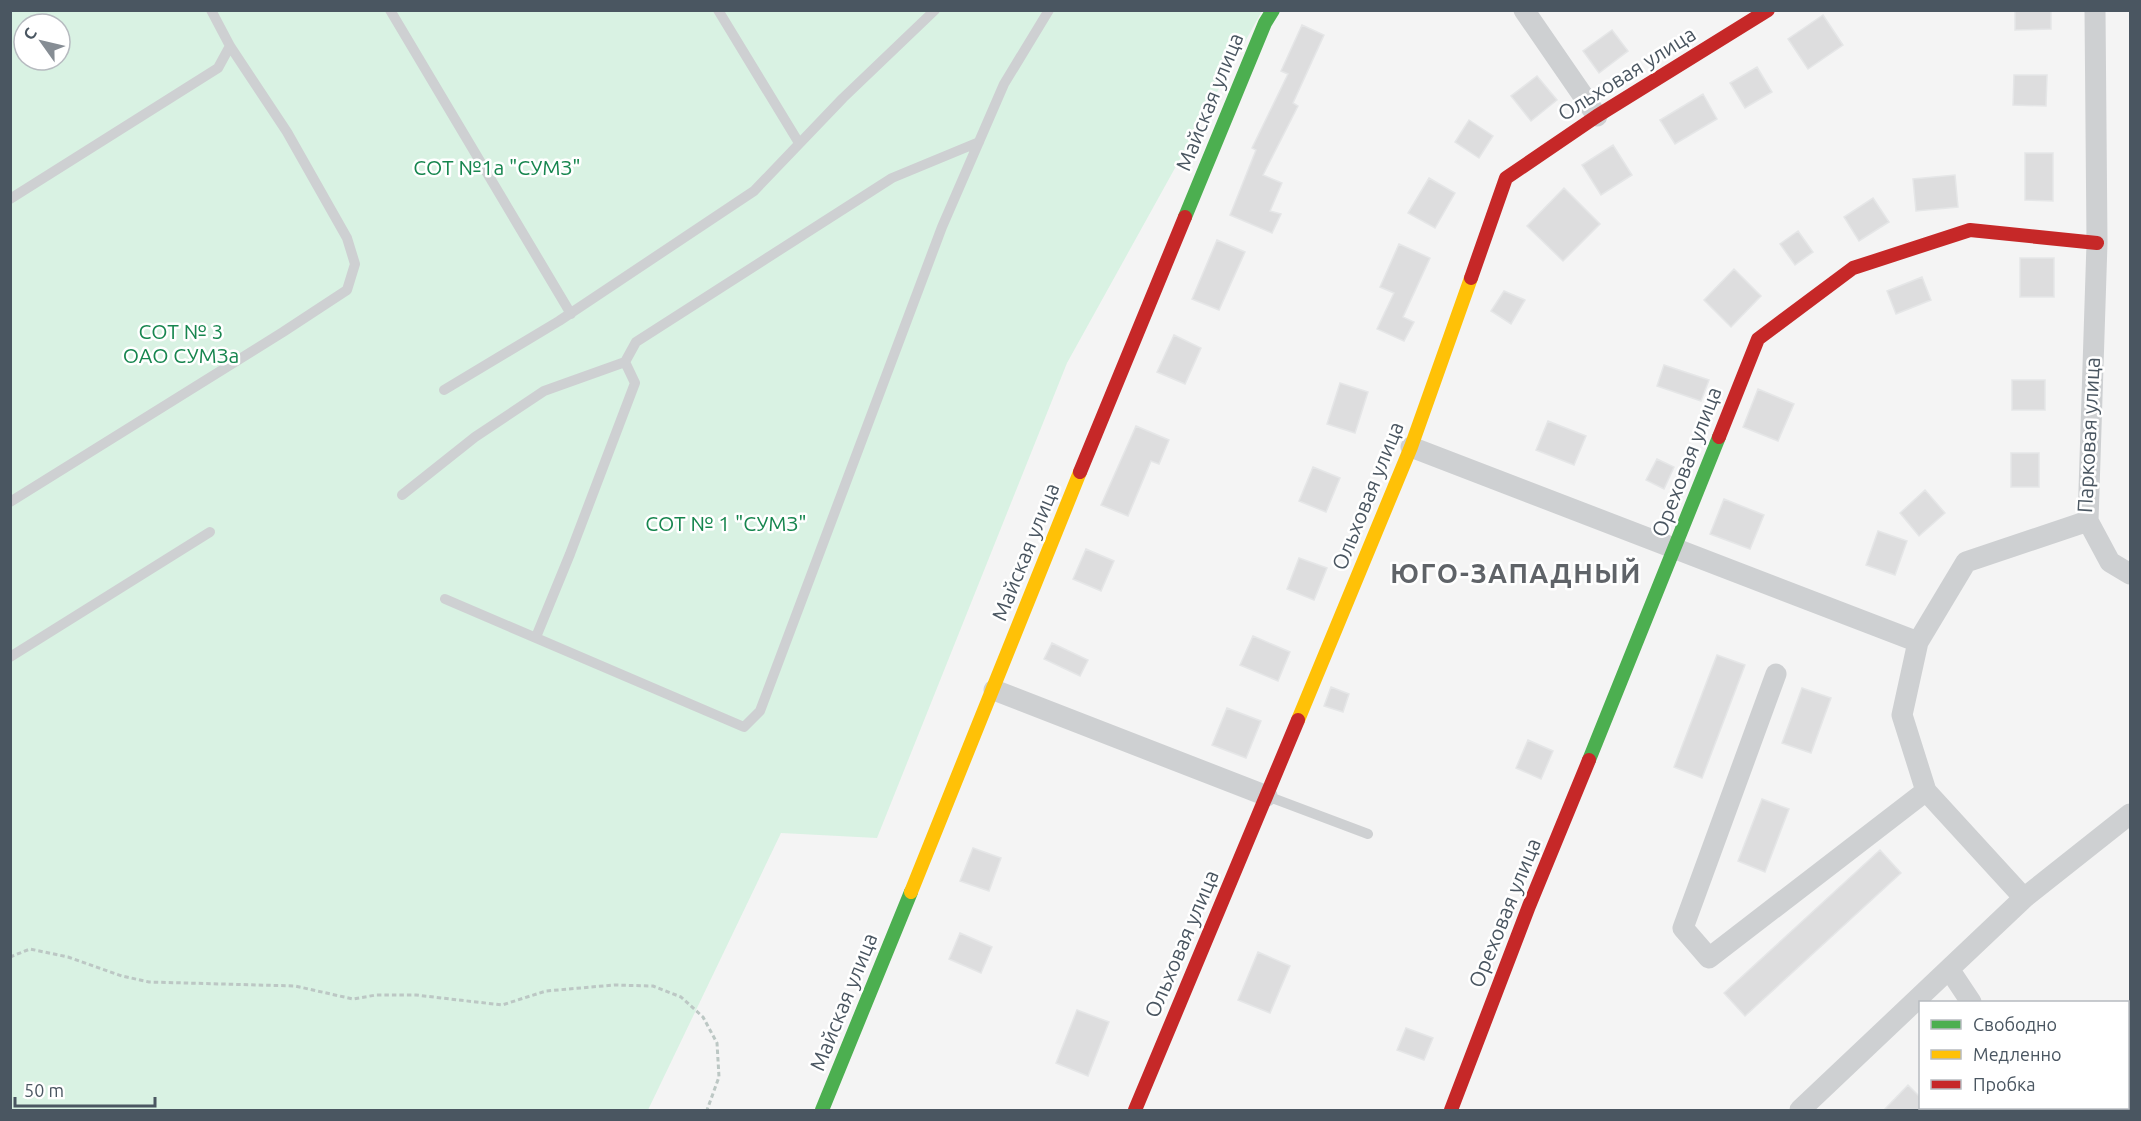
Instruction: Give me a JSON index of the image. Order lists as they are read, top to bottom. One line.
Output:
{"streets":{"street":["Ольховая улица","Майская улица","Парковая улица","Ореховая улица"]},"crossings":[["Парковая улица","Ореховая улица"]],"districts":["ЮГО-ЗАПАДНЫЙ"],"parks":["СОТ №1а \"СУМЗ\"","СОТ № 3 ОАО СУМЗа","СОТ № 1 \"СУМЗ\""],"legend":["Свободно","Медленно","Пробка"],"scale_bar":"50 m","north":"top left"}
